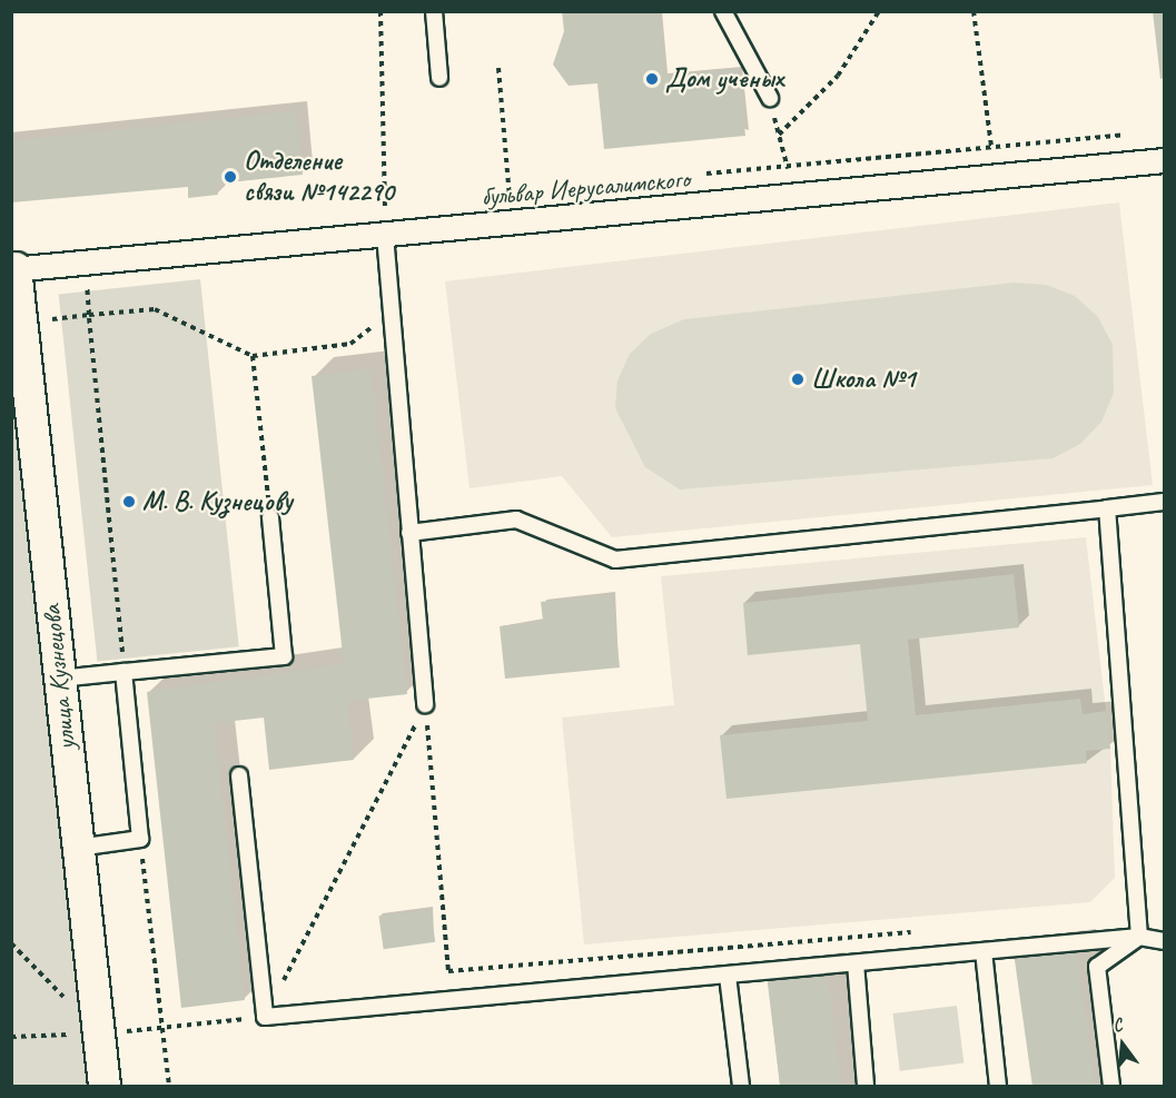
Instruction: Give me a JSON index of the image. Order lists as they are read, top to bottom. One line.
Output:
{"streets":{"street":["бульвар Иерусалимского","улица Кузнецова"]},"crossings":[["бульвар Иерусалимского","улица Кузнецова"]],"places":["Дом ученых","Отделение связи №142290","Школа №1","М. В. Кузнецову"],"north":"top"}
